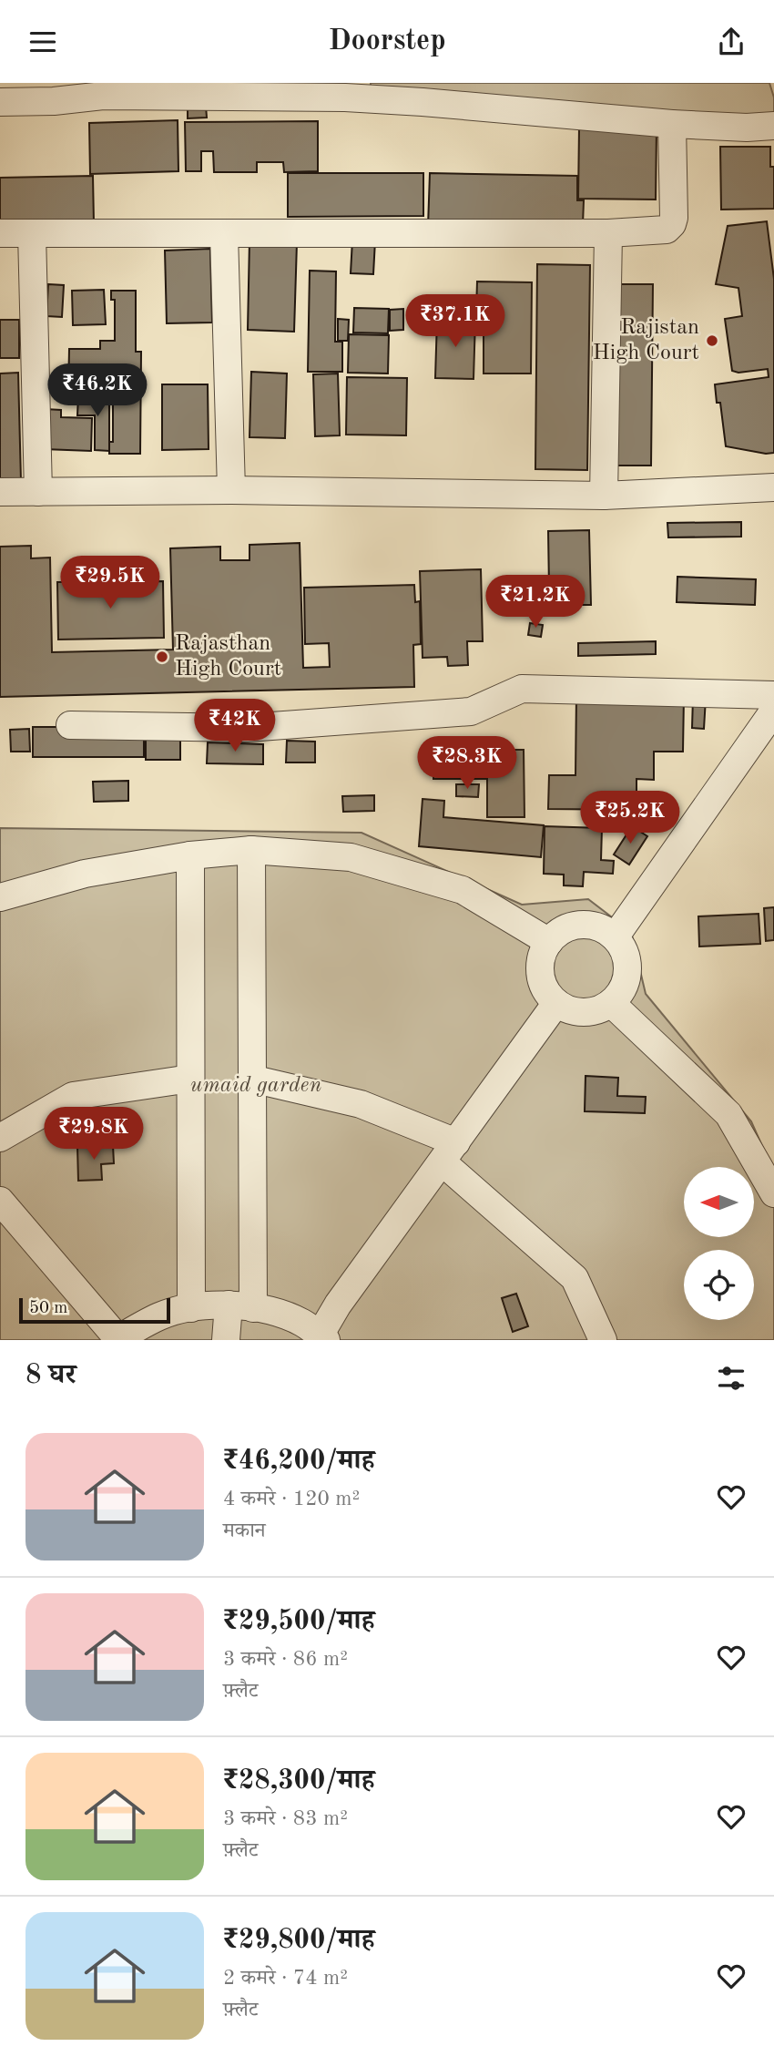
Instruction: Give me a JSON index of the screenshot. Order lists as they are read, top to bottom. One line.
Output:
{"parks":["umaid garden"],"places":["Rajistan High Court","Rajasthan High Court"],"scale_bar":"50 m","north":"left","page":{"header":"Doorstep","price":["₹37.1K","₹46.2K","₹29.5K","₹21.2K","₹42K","₹28.3K","₹25.2K","₹29.8K"],"scale":"50 m","heading":"8 घर","list":[{"name":"₹46,200/माह","note":"4 कमरे · 120 m² · मकान"},{"name":"₹29,500/माह","note":"3 कमरे · 86 m² · फ़्लैट"},{"name":"₹28,300/माह","note":"3 कमरे · 83 m² · फ़्लैट"},{"name":"₹29,800/माह","note":"2 कमरे · 74 m² · फ़्लैट"}]}}
